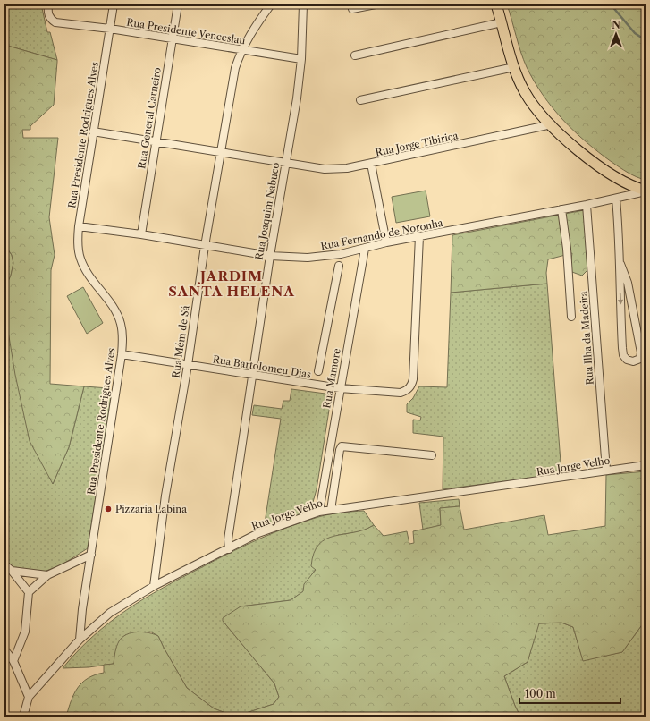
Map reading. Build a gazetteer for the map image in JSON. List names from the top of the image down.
{
  "streets": {
    "street": [
      "Rua Presidente Venceslau",
      "Rua General Carneiro",
      "Rua Presidente Rodrigues Alves",
      "Rua Jorge Tibiriça",
      "Rua Joaquim Nabuco",
      "Rua Fernando de Noronha",
      "Rua Ilha da Madeira",
      "Rua Mém de Sá",
      "Rua Bartolomeu Dias",
      "Rua Mamore",
      "Rua Jorge Velho"
    ]
  },
  "crossings": [
    ["Rua Presidente Venceslau", "Rua General Carneiro"],
    ["Rua Presidente Venceslau", "Rua Presidente Rodrigues Alves"],
    ["Rua Presidente Venceslau", "Rua Joaquim Nabuco"],
    ["Rua Presidente Venceslau", "Rua Mém de Sá"],
    ["Rua General Carneiro", "Rua Jorge Tibiriça"],
    ["Rua General Carneiro", "Rua Fernando de Noronha"],
    ["Rua Presidente Rodrigues Alves", "Rua Jorge Tibiriça"],
    ["Rua Presidente Rodrigues Alves", "Rua Fernando de Noronha"],
    ["Rua Presidente Rodrigues Alves", "Rua Bartolomeu Dias"],
    ["Rua Presidente Rodrigues Alves", "Rua Jorge Velho"],
    ["Rua Jorge Tibiriça", "Rua Joaquim Nabuco"],
    ["Rua Jorge Tibiriça", "Rua Mém de Sá"],
    ["Rua Joaquim Nabuco", "Rua Fernando de Noronha"],
    ["Rua Joaquim Nabuco", "Rua Bartolomeu Dias"],
    ["Rua Joaquim Nabuco", "Rua Jorge Velho"],
    ["Rua Fernando de Noronha", "Rua Ilha da Madeira"],
    ["Rua Fernando de Noronha", "Rua Mém de Sá"],
    ["Rua Fernando de Noronha", "Rua Bartolomeu Dias"],
    ["Rua Fernando de Noronha", "Rua Mamore"],
    ["Rua Ilha da Madeira", "Rua Jorge Velho"],
    ["Rua Mém de Sá", "Rua Bartolomeu Dias"],
    ["Rua Mém de Sá", "Rua Jorge Velho"],
    ["Rua Bartolomeu Dias", "Rua Mamore"],
    ["Rua Mamore", "Rua Jorge Velho"]
  ],
  "districts": ["JARDIM SANTA HELENA"],
  "places": ["Pizzaria Labina"],
  "scale_bar": "100 m",
  "north": "top"
}
